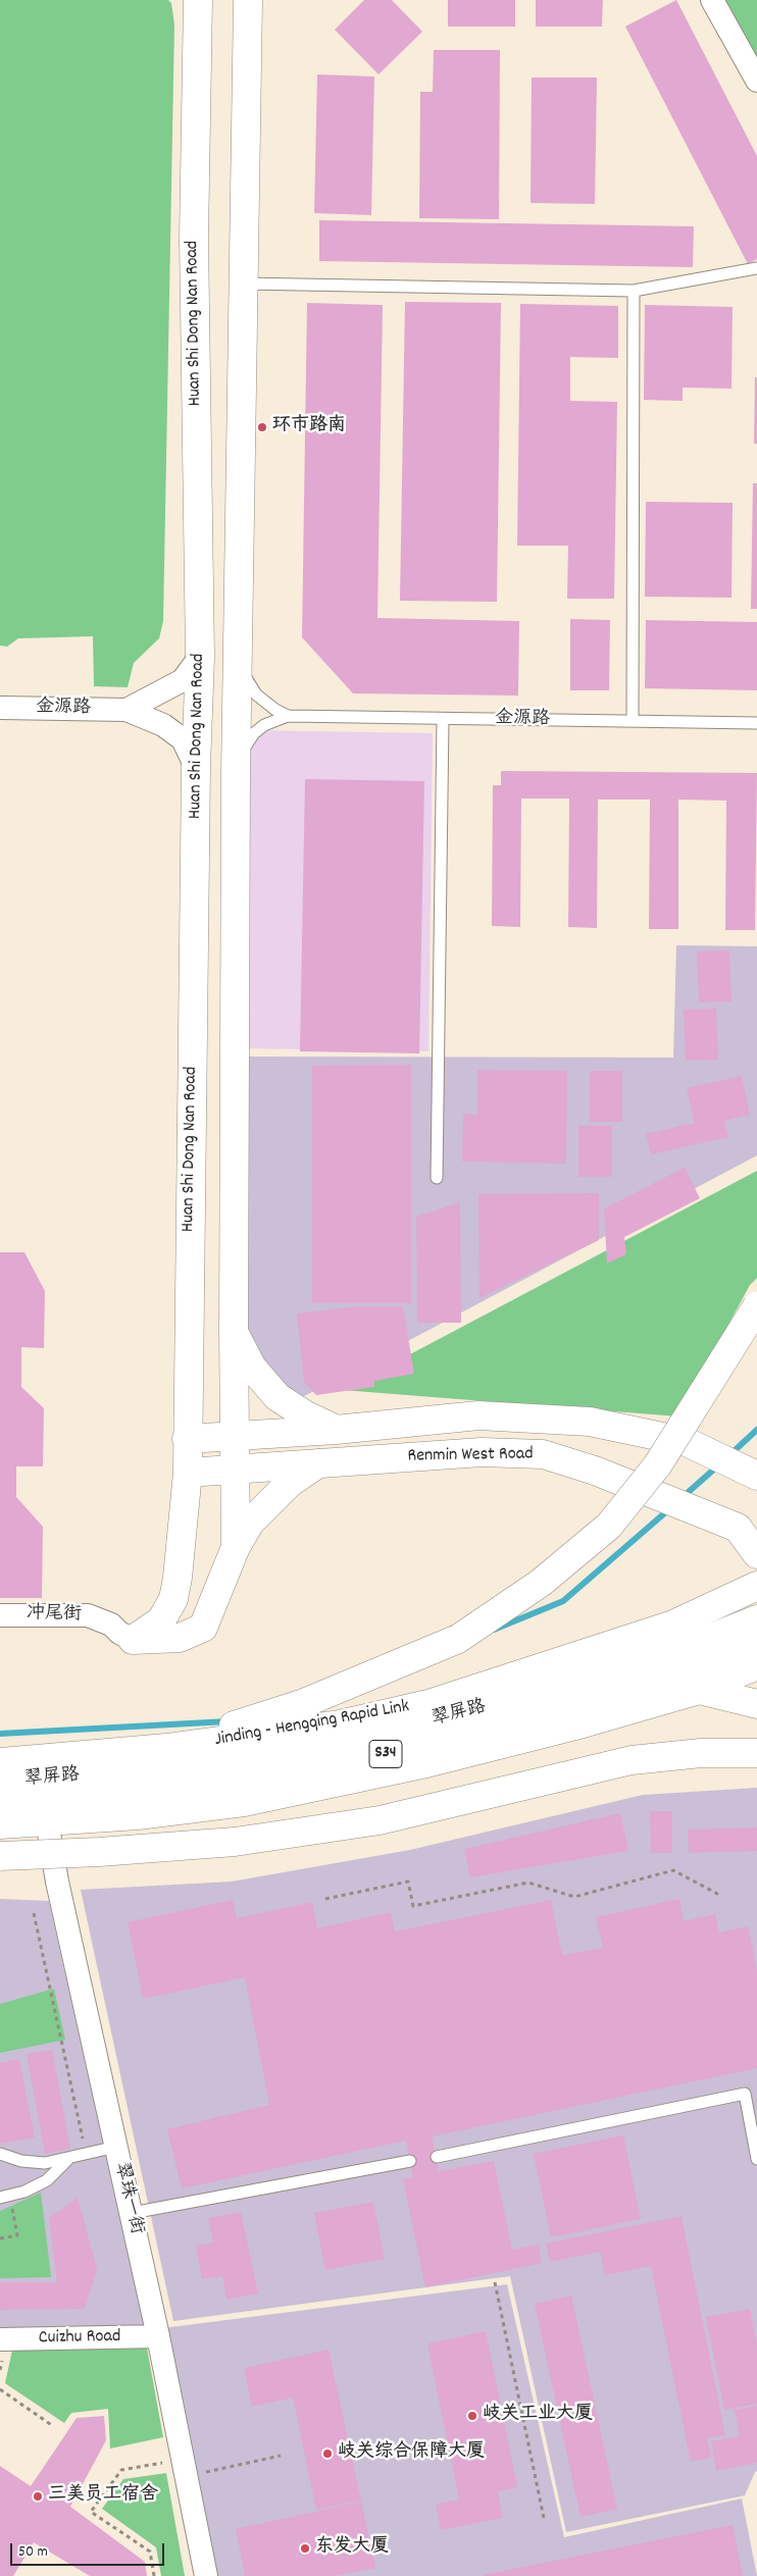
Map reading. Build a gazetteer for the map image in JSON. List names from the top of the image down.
{
  "streets": {
    "main road": [
      "Huan Shi Dong Nan Road",
      "Renmin West Road",
      "翠屏路",
      "Jinding - Hengqing Rapid Link",
      "S34"
    ],
    "street": [
      "金源路",
      "冲尾街",
      "翠珠一街",
      "Cuizhu Road"
    ]
  },
  "crossings": [
    ["Huan Shi Dong Nan Road", "Renmin West Road"],
    ["Huan Shi Dong Nan Road", "冲尾街"],
    ["翠珠一街", "Cuizhu Road"]
  ],
  "places": [
    "环市路南",
    "岐关工业大厦",
    "岐关综合保障大厦",
    "三美员工宿舍",
    "东发大厦"
  ],
  "scale_bar": "50 m"
}
